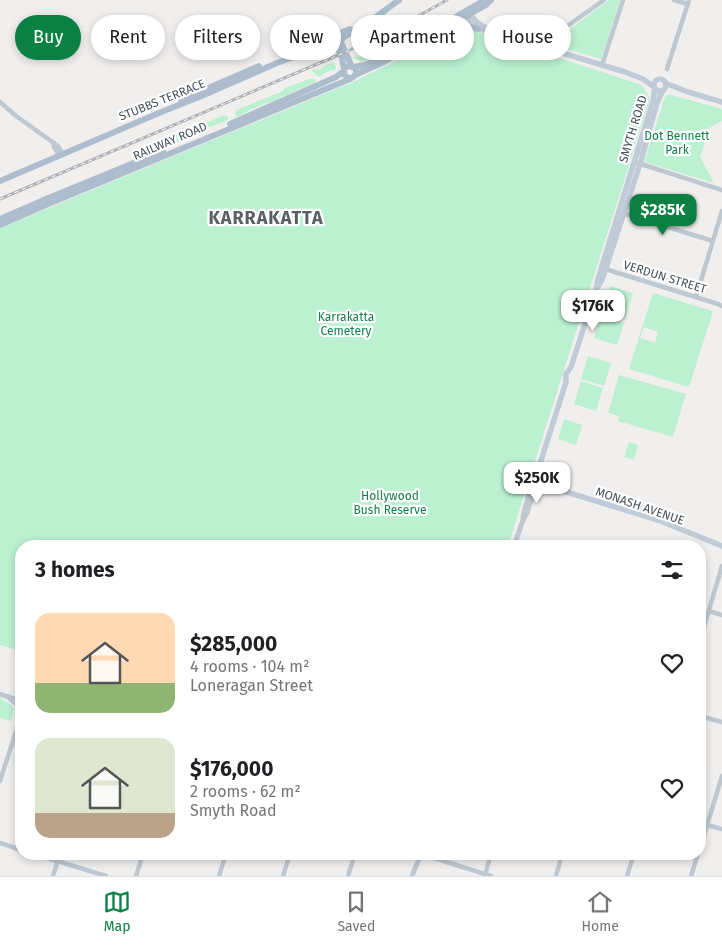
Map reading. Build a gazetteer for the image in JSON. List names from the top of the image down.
{
  "streets": {
    "main road": [
      "STUBBS TERRACE",
      "SMYTH ROAD",
      "RAILWAY ROAD",
      "MONASH AVENUE"
    ],
    "street": ["VERDUN STREET"]
  },
  "crossings": [
    ["SMYTH ROAD", "VERDUN STREET"],
    ["SMYTH ROAD", "MONASH AVENUE"]
  ],
  "districts": ["KARRAKATTA"],
  "parks": ["Dot Bennett Park", "Karrakatta Cemetery", "Hollywood Bush Reserve"],
  "page": {
    "chip": [
      "Buy",
      "Rent",
      "Filters",
      "New",
      "Apartment",
      "House"
    ],
    "price": ["$285K", "$176K", "$250K"],
    "heading": "3 homes",
    "list": [
      {
        "name": "$285,000",
        "note": "4 rooms · 104 m² · Loneragan Street"
      },
      {
        "name": "$176,000",
        "note": "2 rooms · 62 m² · Smyth Road"
      }
    ],
    "tabs": ["Map", "Saved", "Home"]
  }
}
